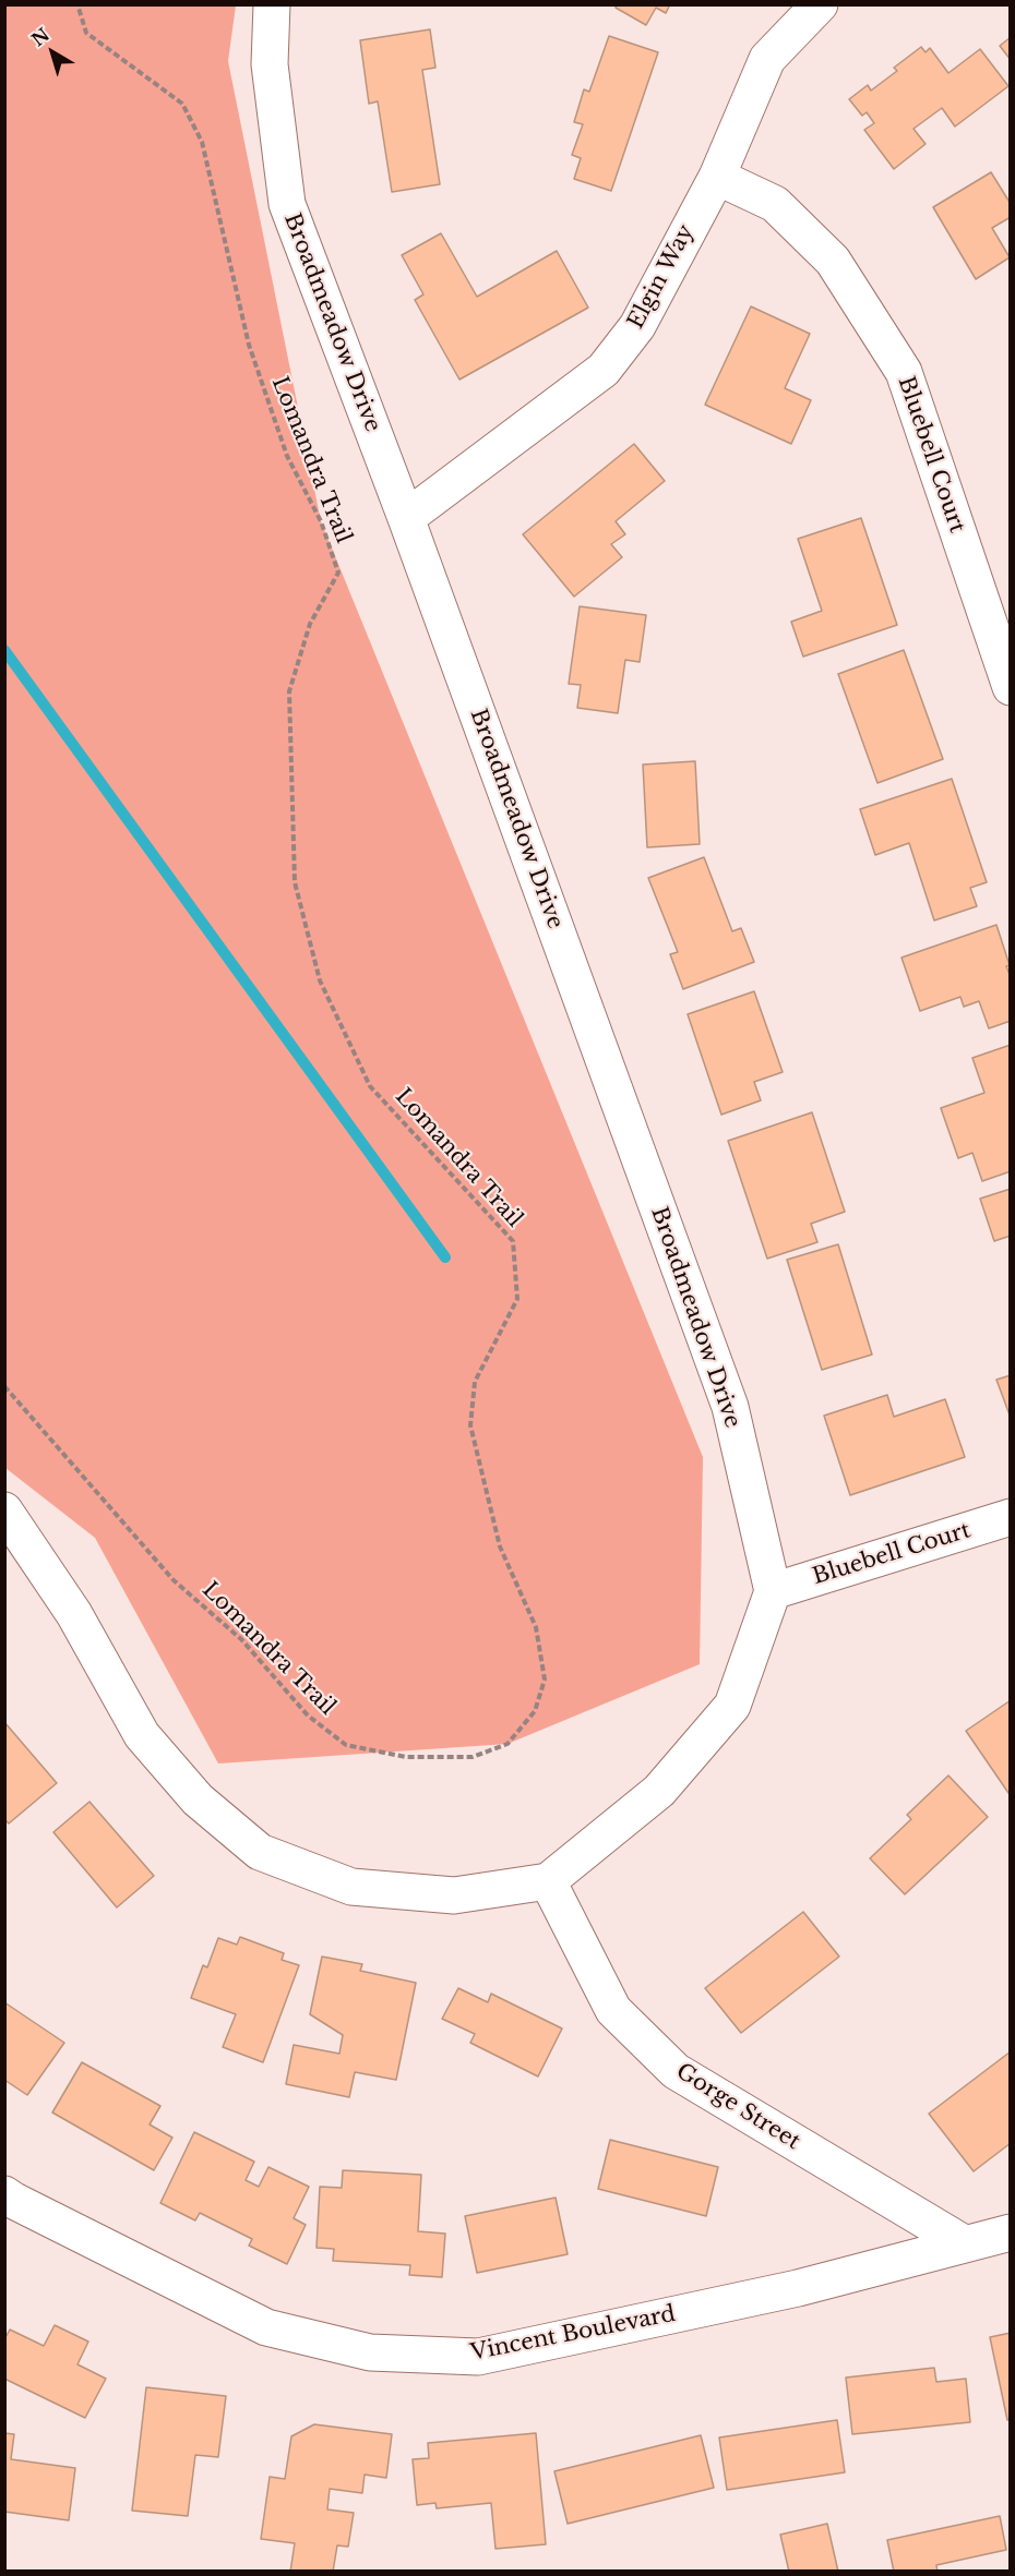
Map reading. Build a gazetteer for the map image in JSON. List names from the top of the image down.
{
  "streets": {
    "street": [
      "Elgin Way",
      "Broadmeadow Drive",
      "Bluebell Court",
      "Gorge Street",
      "Vincent Boulevard"
    ],
    "path": ["Lomandra Trail"]
  },
  "crossings": [
    ["Elgin Way", "Broadmeadow Drive"],
    ["Elgin Way", "Bluebell Court"],
    ["Broadmeadow Drive", "Bluebell Court"],
    ["Gorge Street", "Vincent Boulevard"]
  ],
  "north": "top left"
}
